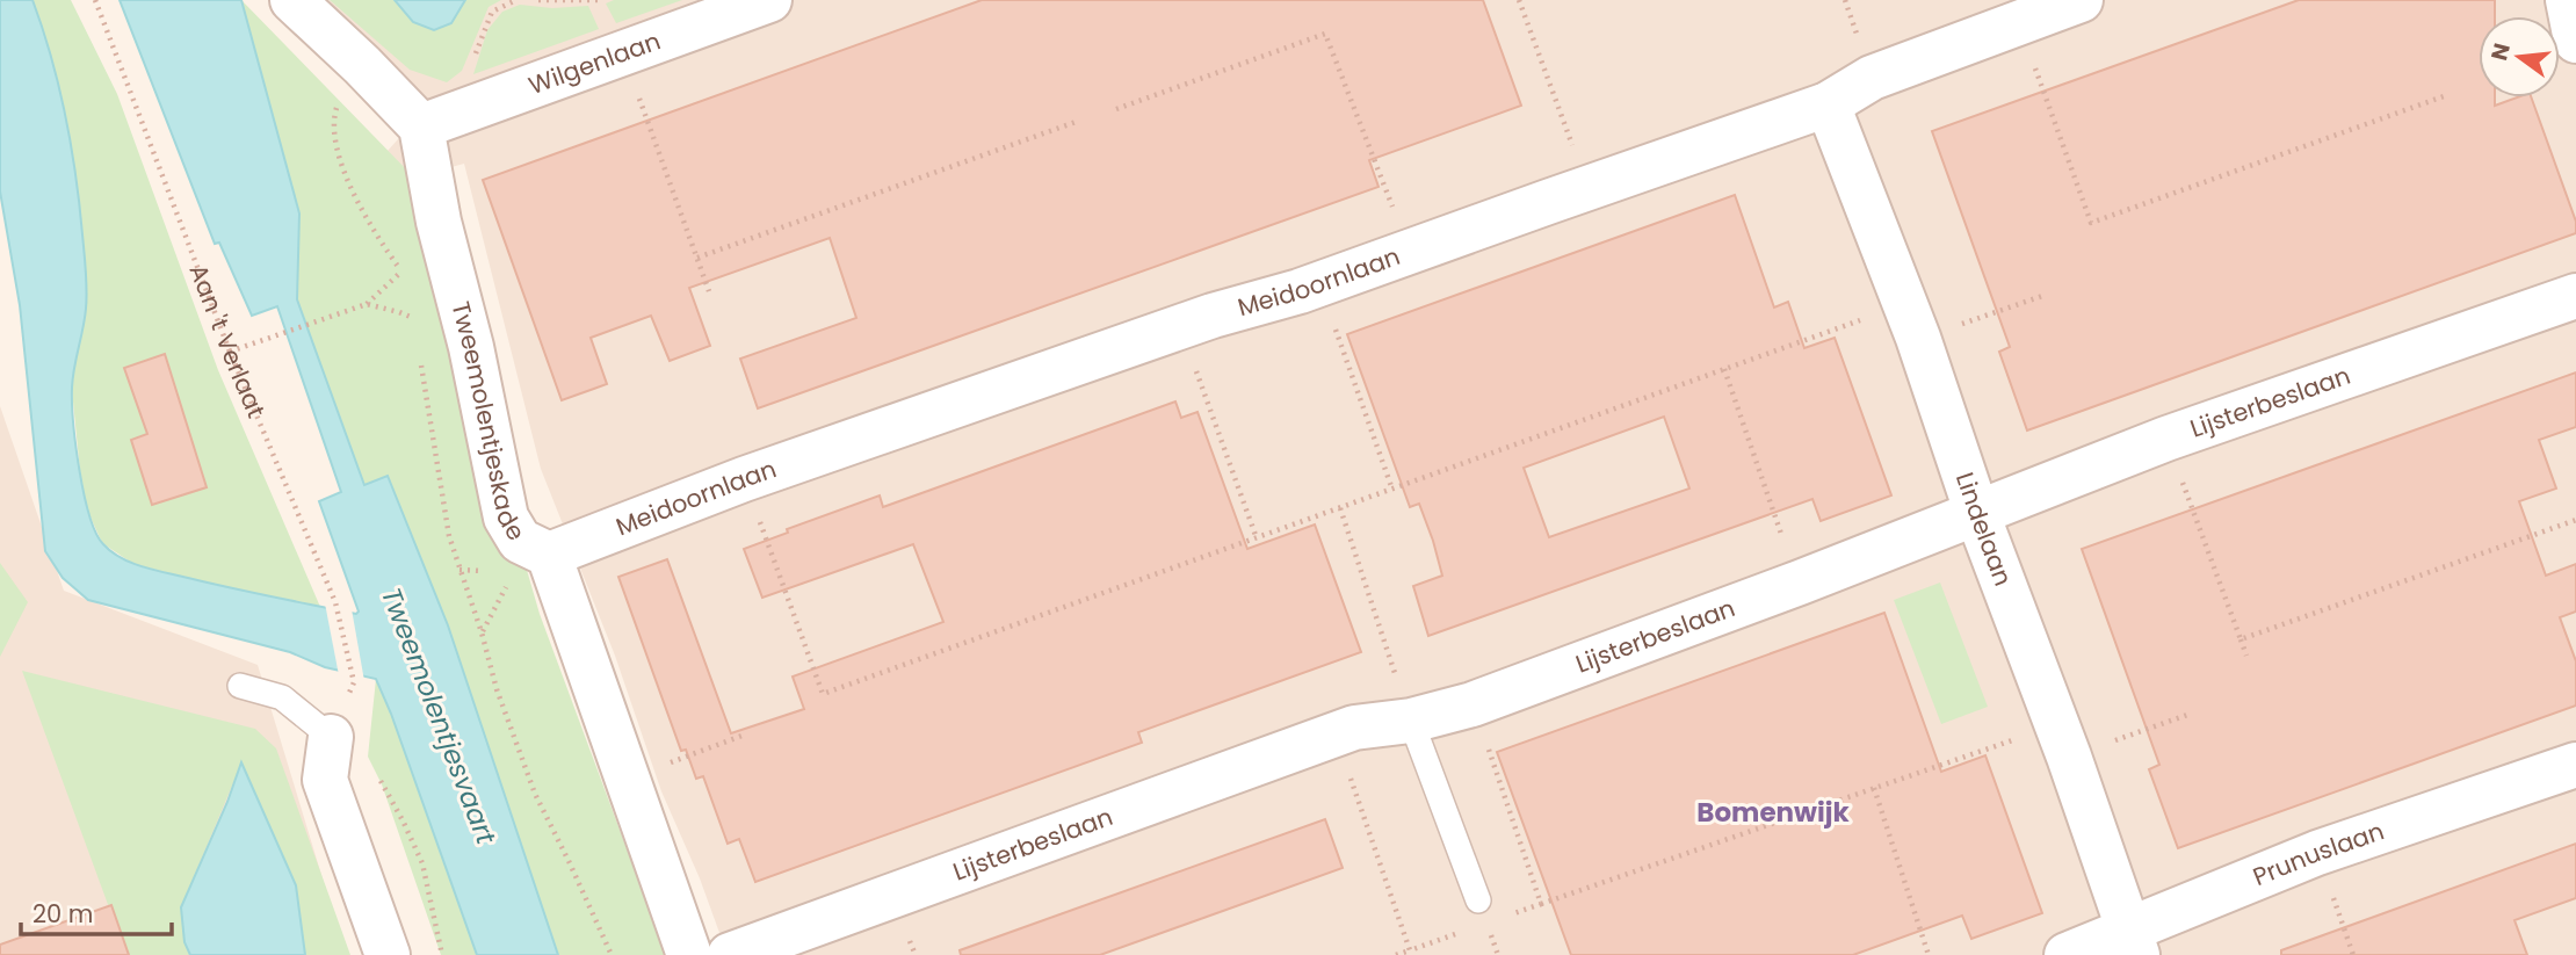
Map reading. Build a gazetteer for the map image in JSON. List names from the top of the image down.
{
  "streets": {
    "street": [
      "Wilgenlaan",
      "Meidoornlaan",
      "Lijsterbeslaan",
      "Tweemolentjeskade",
      "Lindelaan",
      "Prunuslaan"
    ],
    "path": ["Aan 't Verlaat"]
  },
  "crossings": [
    ["Wilgenlaan", "Tweemolentjeskade"],
    ["Meidoornlaan", "Tweemolentjeskade"],
    ["Meidoornlaan", "Lindelaan"],
    ["Lijsterbeslaan", "Lindelaan"],
    ["Lindelaan", "Prunuslaan"]
  ],
  "districts": ["Bomenwijk"],
  "water": ["Tweemolentjesvaart"],
  "scale_bar": "20 m",
  "north": "left"
}
